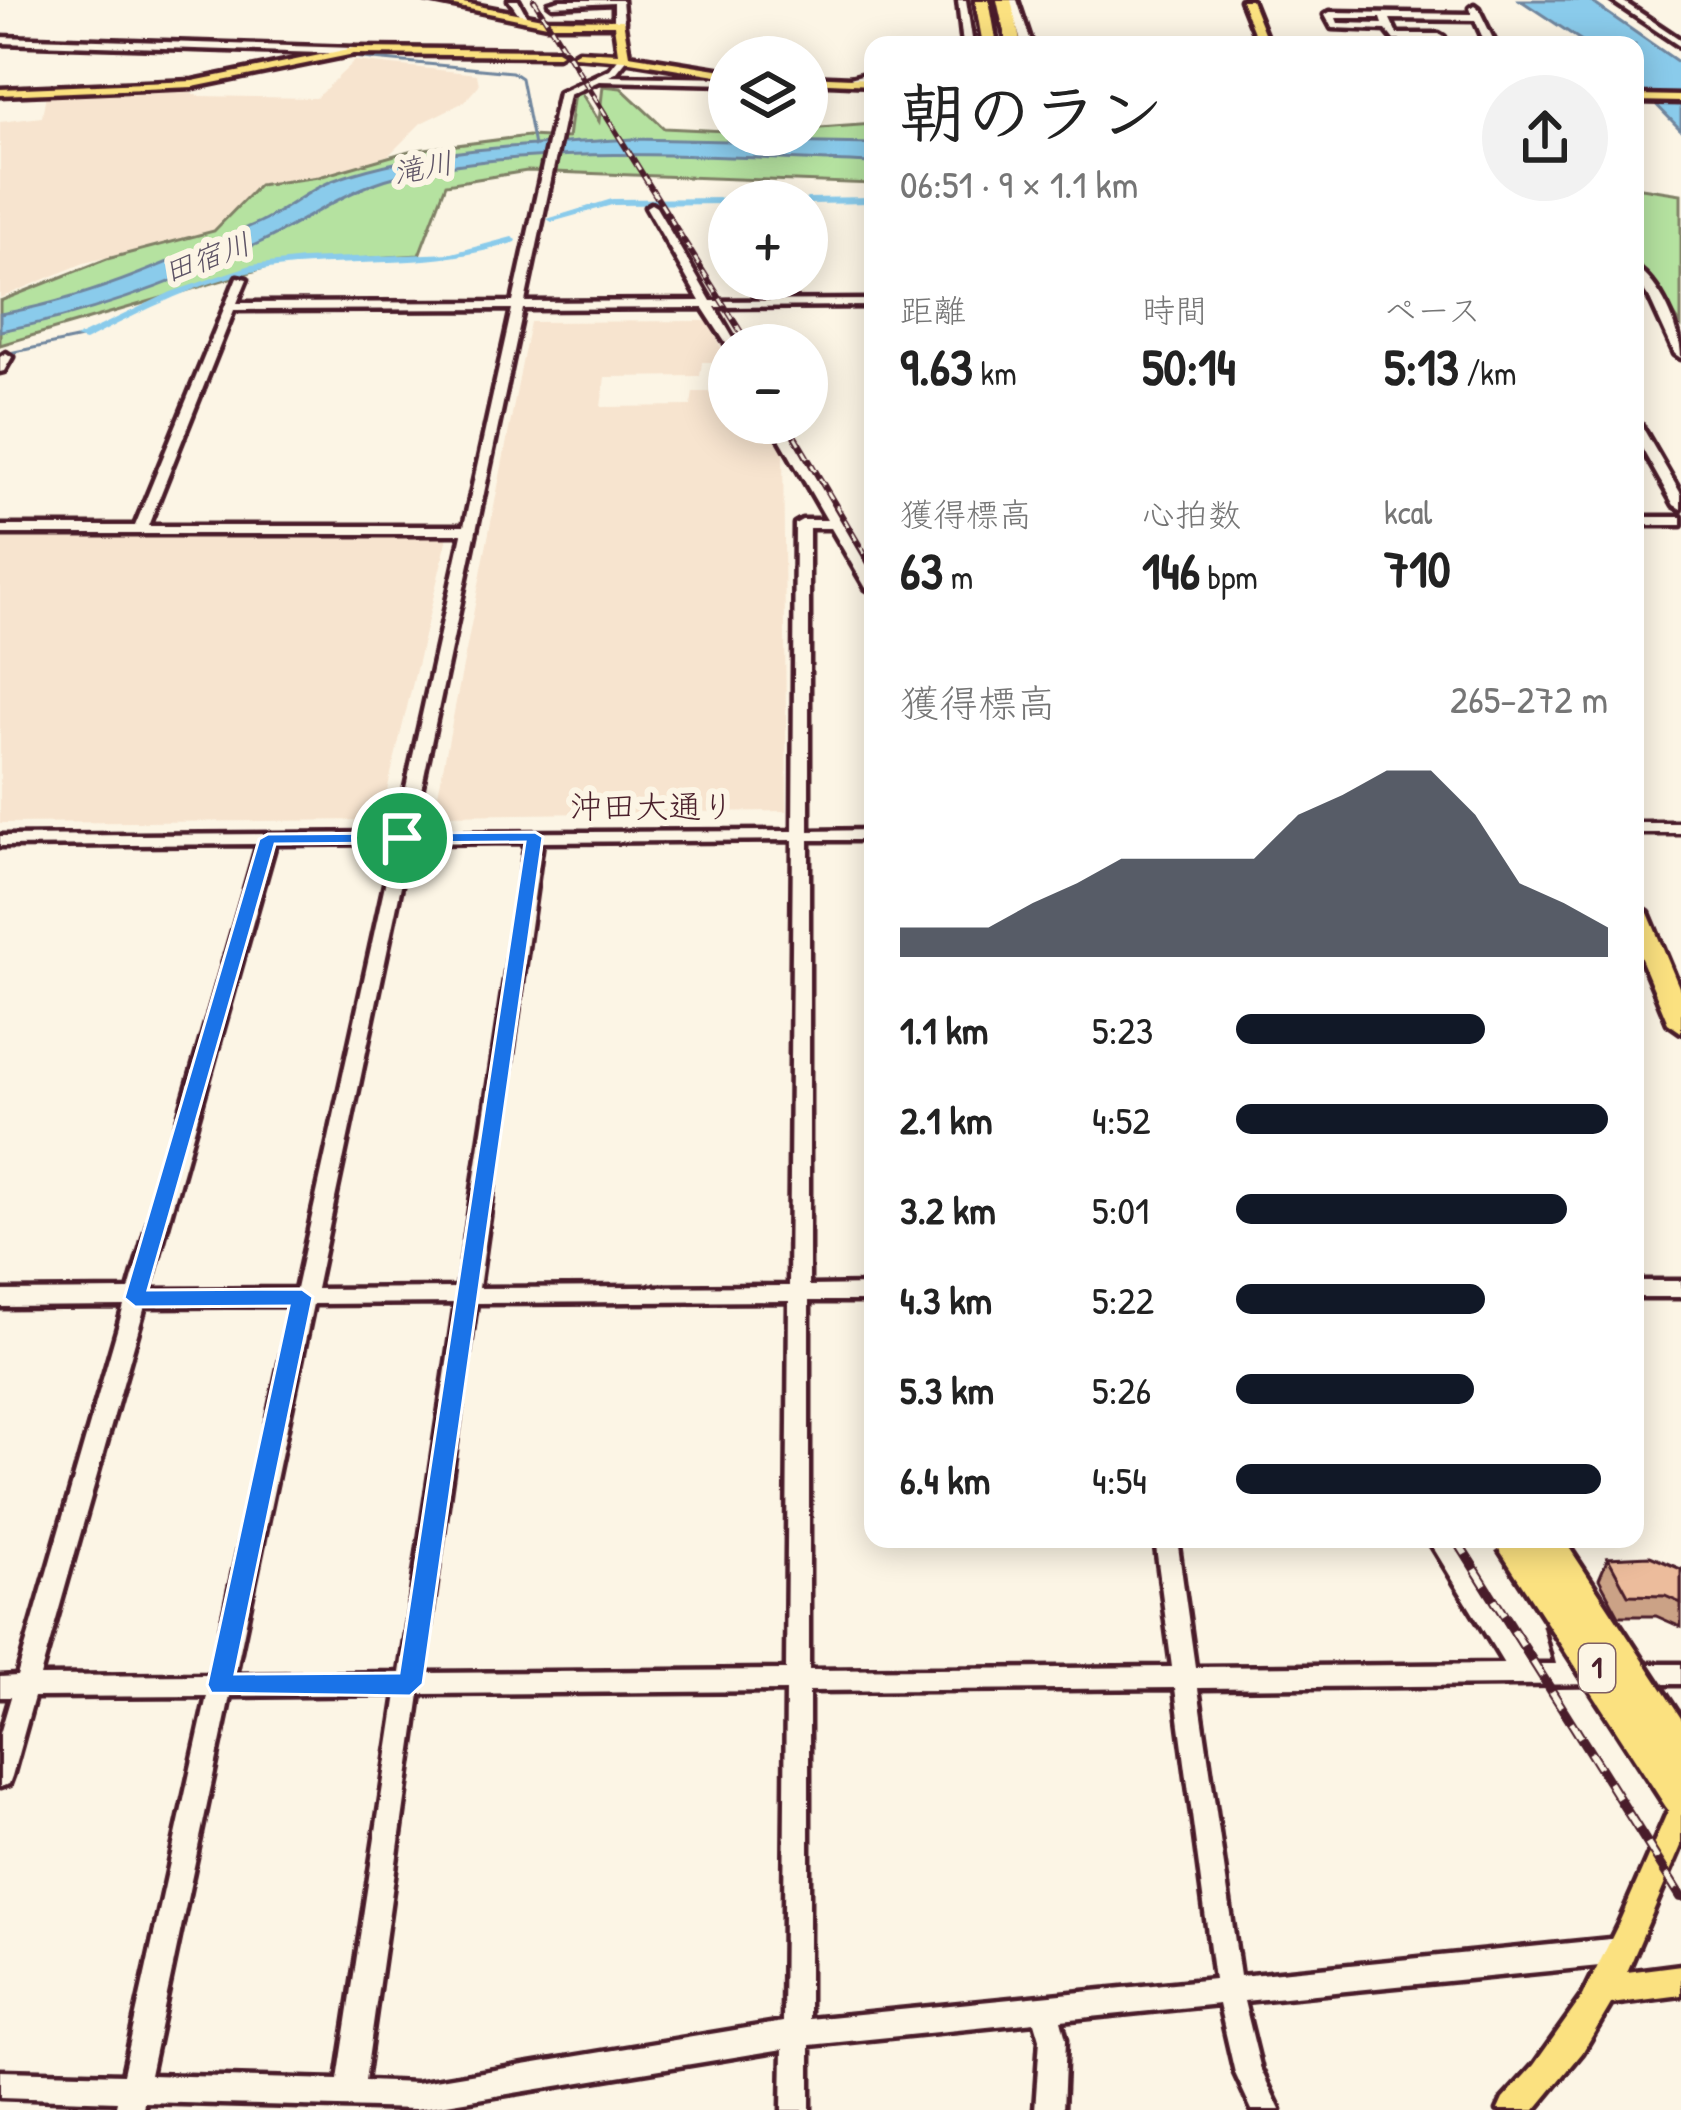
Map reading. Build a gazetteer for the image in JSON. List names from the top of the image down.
{
  "streets": {
    "highway": ["1"],
    "street": ["沖田大通り"]
  },
  "water": ["滝川", "田宿川"],
  "page": {
    "map_buttons": ["+", "−"],
    "heading": ["朝のラン", "06:51 · 9 × 1.1 km"],
    "stats": [
      ["距離", "9.63 km"],
      ["時間", "50:14"],
      ["ペース", "5:13 /km"],
      ["獲得標高", "63 m"],
      ["心拍数", "146 bpm"],
      ["kcal", "710"]
    ],
    "chart": ["獲得標高", "265–272 m"],
    "list": [
      {
        "name": "1.1 km",
        "note": "5:23"
      },
      {
        "name": "2.1 km",
        "note": "4:52"
      },
      {
        "name": "3.2 km",
        "note": "5:01"
      },
      {
        "name": "4.3 km",
        "note": "5:22"
      },
      {
        "name": "5.3 km",
        "note": "5:26"
      },
      {
        "name": "6.4 km",
        "note": "4:54"
      }
    ]
  }
}
